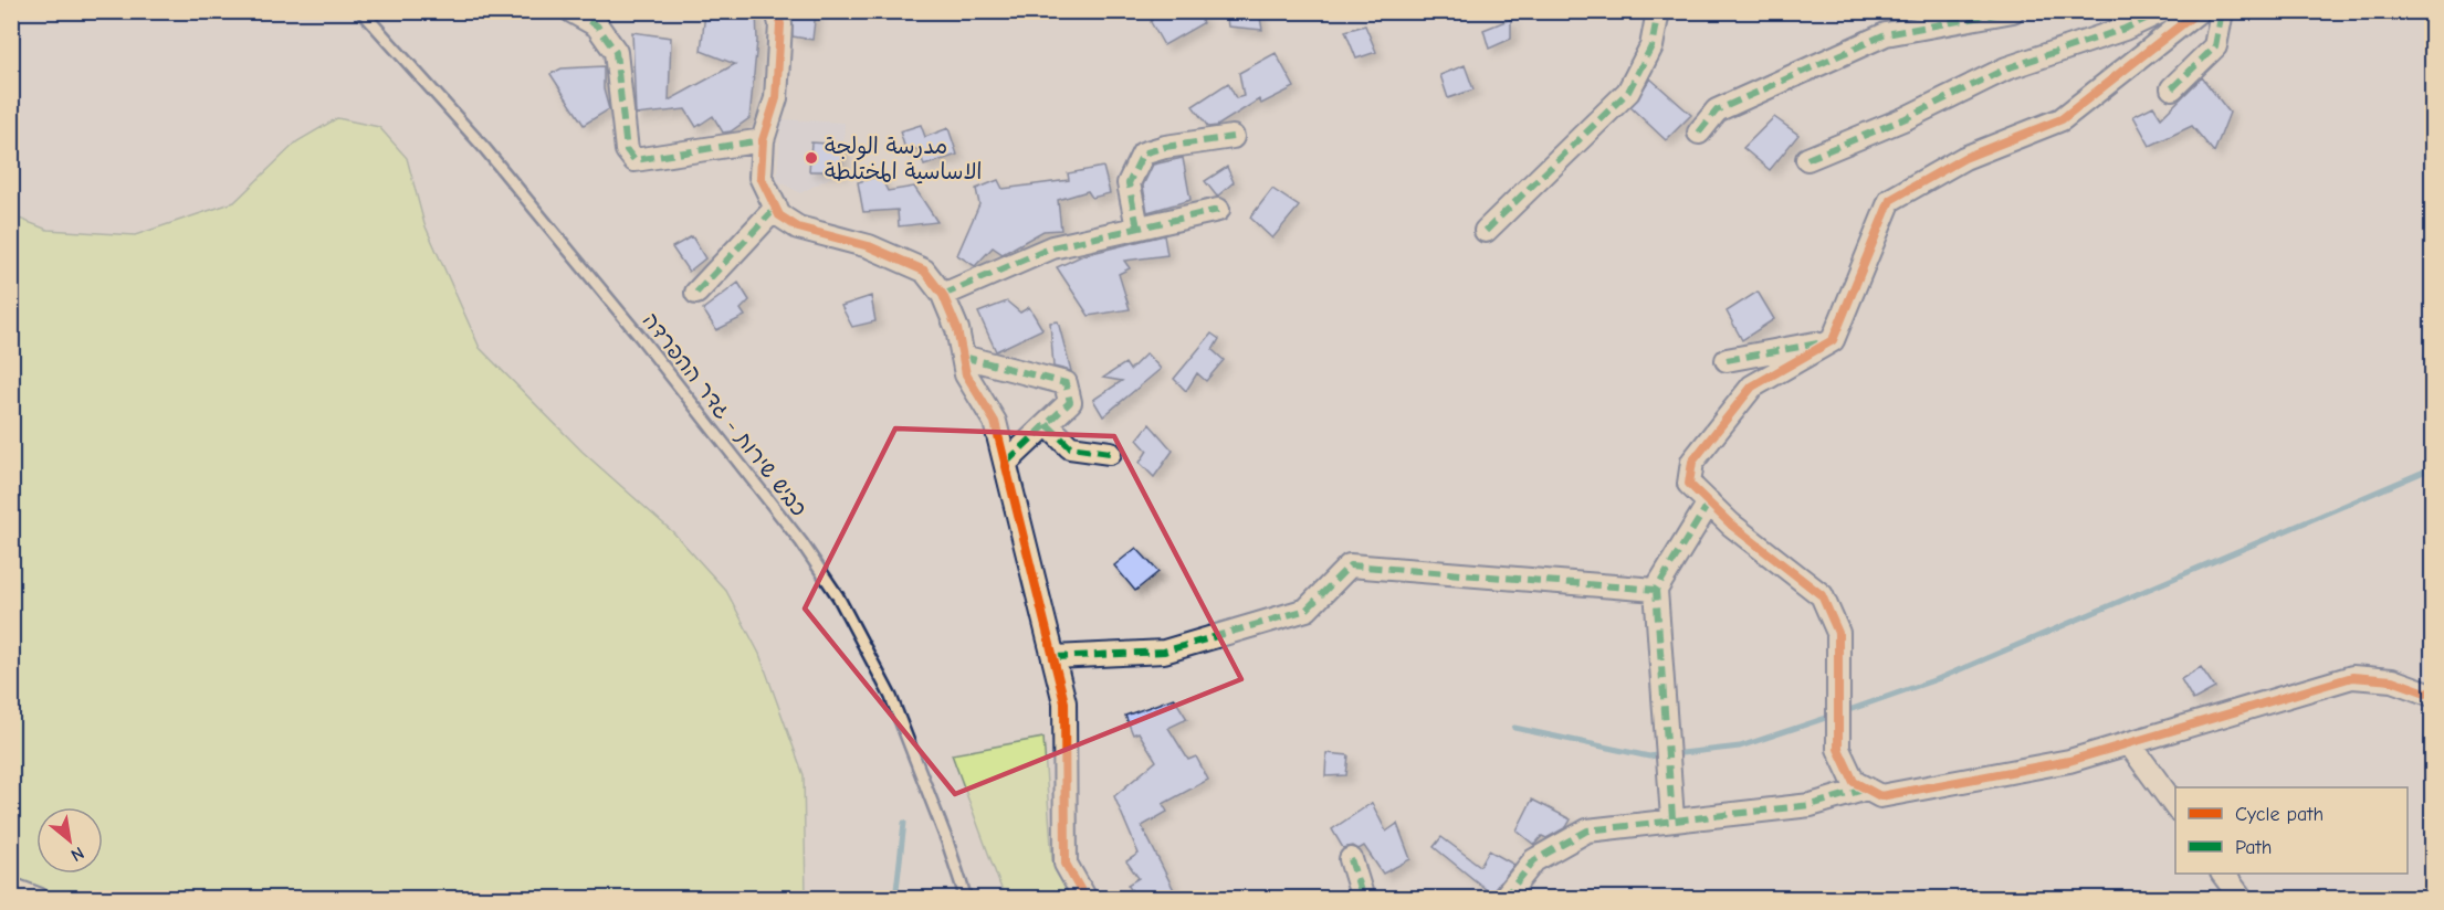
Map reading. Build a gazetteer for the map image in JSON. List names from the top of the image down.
{
  "streets": {
    "lane": ["כביש שירות - גדר ההפרדה"]
  },
  "places": ["مدرسة الولجة الاساسية المختلطة"],
  "legend": ["Cycle path", "Path"],
  "north": "bottom right"
}
